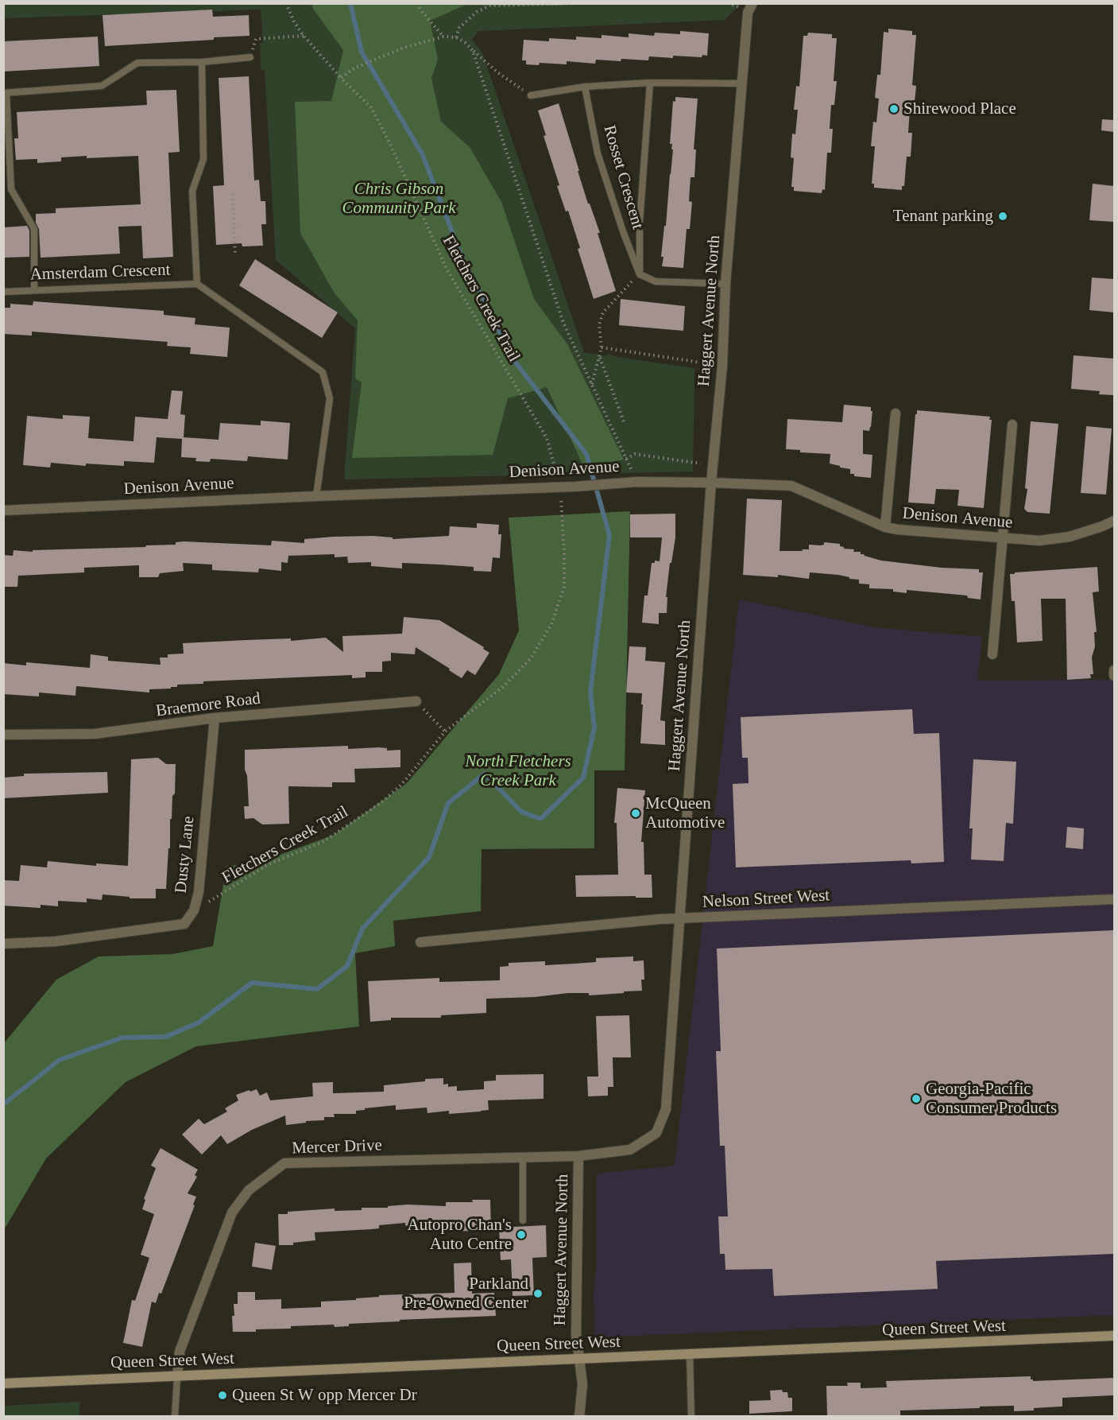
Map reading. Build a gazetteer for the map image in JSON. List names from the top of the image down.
{
  "streets": {
    "main road": ["Queen Street West"],
    "street": [
      "Haggert Avenue North",
      "Denison Avenue",
      "Braemore Road",
      "Dusty Lane",
      "Nelson Street West",
      "Mercer Drive"
    ],
    "lane": ["Rosset Crescent", "Amsterdam Crescent"],
    "path": ["Fletchers Creek Trail"]
  },
  "crossings": [
    ["Fletchers Creek Trail", "Dusty Lane"],
    ["Haggert Avenue North", "Denison Avenue"],
    ["Haggert Avenue North", "Nelson Street West"],
    ["Haggert Avenue North", "Mercer Drive"],
    ["Haggert Avenue North", "Queen Street West"],
    ["Braemore Road", "Dusty Lane"],
    ["Mercer Drive", "Queen Street West"]
  ],
  "parks": ["Chris Gibson Community Park", "North Fletchers Creek Park"],
  "places": [
    "Shirewood Place",
    "Tenant parking",
    "McQueen Automotive",
    "Georgia-Pacific Consumer Products",
    "Autopro Chan's Auto Centre",
    "Parkland Pre-Owned Center",
    "Queen St W opp Mercer Dr"
  ]
}
